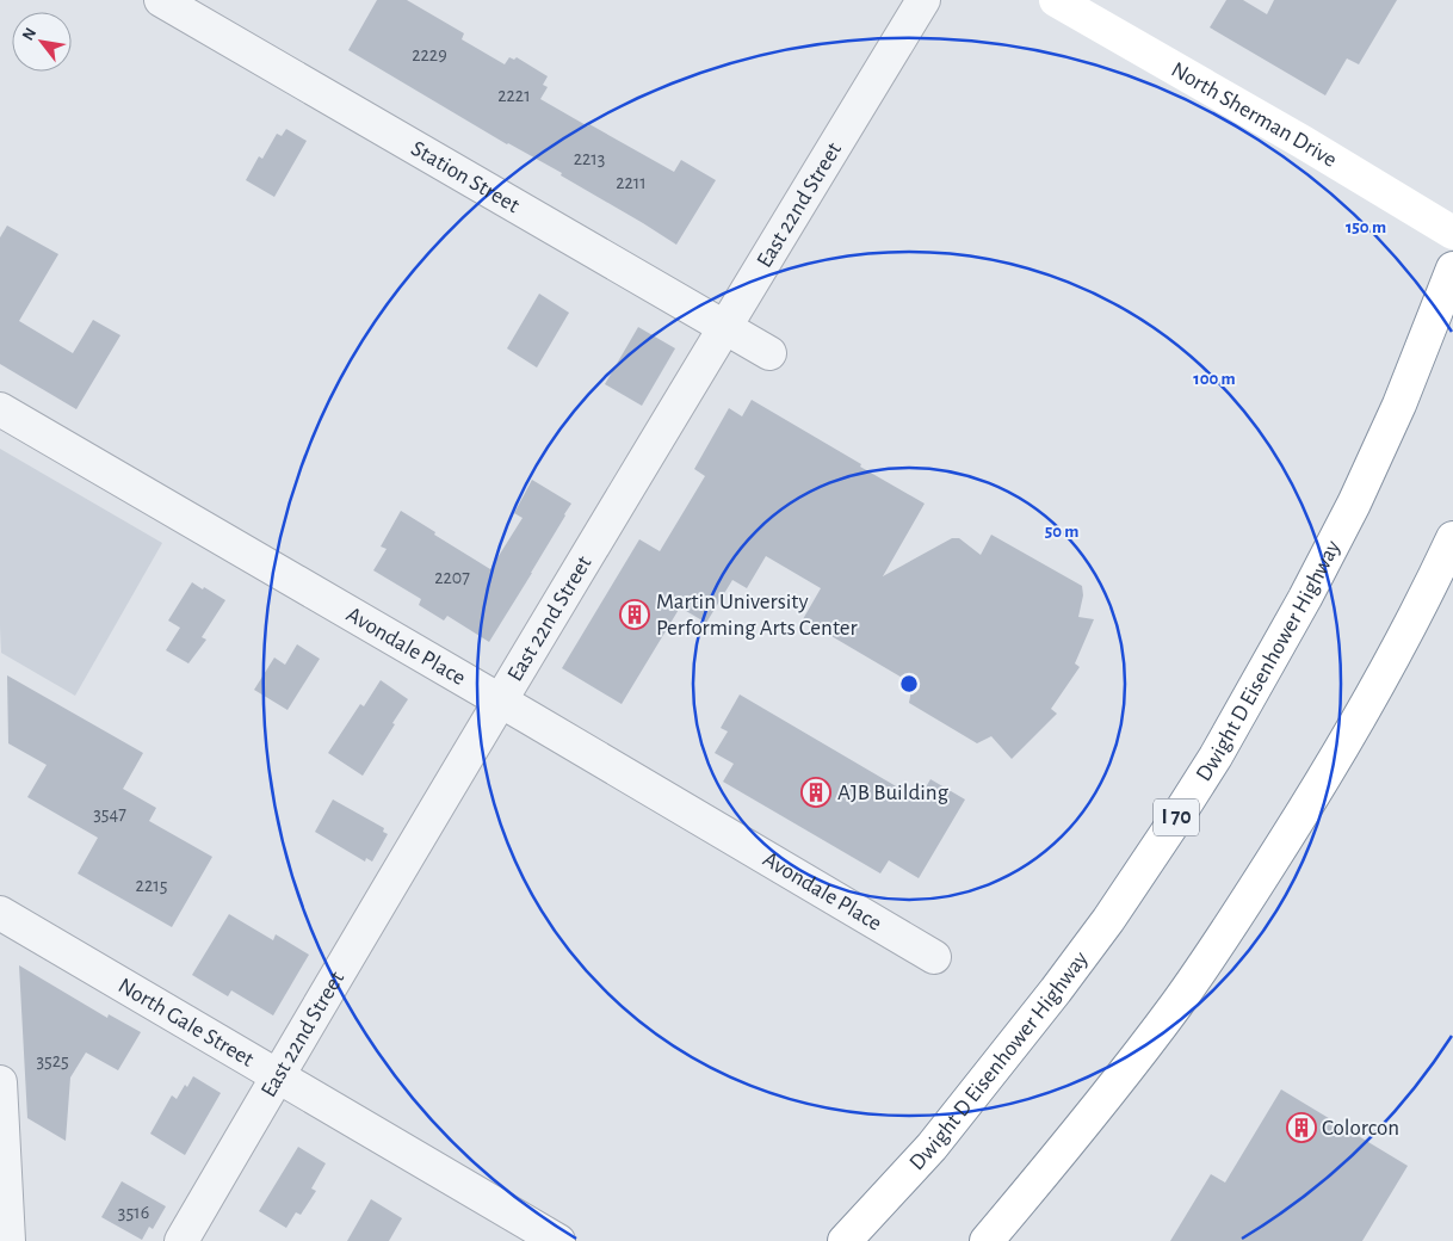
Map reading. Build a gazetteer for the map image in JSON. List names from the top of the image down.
{
  "streets": {
    "main road": ["North Sherman Drive", "Dwight D Eisenhower Highway", "I 70"],
    "street": [
      "Station Street",
      "East 22nd Street",
      "Avondale Place",
      "North Gale Street"
    ]
  },
  "crossings": [
    ["Station Street", "East 22nd Street"],
    ["East 22nd Street", "Avondale Place"],
    ["East 22nd Street", "North Gale Street"]
  ],
  "places": {
    "building": ["Martin University Performing Arts Center", "AJB Building", "Colorcon"]
  },
  "house_numbers": [
    "2229",
    "2221",
    "2213",
    "2211",
    "2207",
    "3547",
    "2215",
    "3525",
    "3516"
  ],
  "north": "top left",
  "rings": ["150 m", "100 m", "50 m"]
}
